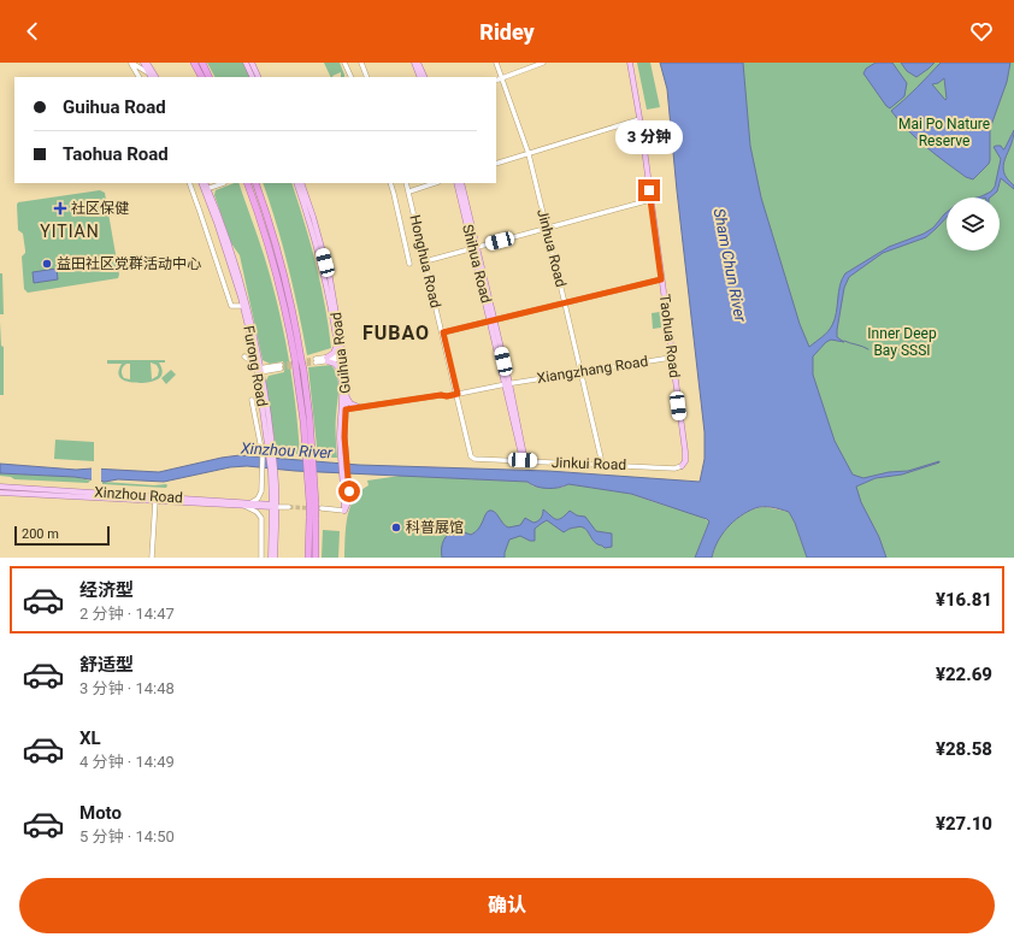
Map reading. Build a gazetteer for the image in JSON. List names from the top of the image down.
{
  "streets": {
    "main road": [
      "Shihua Road",
      "Taohua Road",
      "Guihua Road",
      "Furong Road",
      "Xinzhou Road"
    ],
    "street": [
      "Jinhua Road",
      "Honghua Road",
      "Xiangzhang Road",
      "Jinkui Road"
    ]
  },
  "crossings": [
    ["Jinhua Road", "Xiangzhang Road"],
    ["Jinhua Road", "Jinkui Road"],
    ["Honghua Road", "Xiangzhang Road"],
    ["Honghua Road", "Jinkui Road"],
    ["Shihua Road", "Xiangzhang Road"],
    ["Shihua Road", "Jinkui Road"],
    ["Taohua Road", "Xiangzhang Road"],
    ["Taohua Road", "Jinkui Road"],
    ["Guihua Road", "Xiangzhang Road"],
    ["Furong Road", "Xinzhou Road"]
  ],
  "districts": ["YITIAN", "FUBAO"],
  "water": ["Sham Chun River", "Xinzhou River"],
  "parks": ["Mai Po Nature Reserve", "Inner Deep Bay SSSI"],
  "places": {
    "health": ["社区保健"],
    "other": ["益田社区党群活动中心", "科普展馆"]
  },
  "scale_bar": "200 m",
  "page": {
    "header": "Ridey",
    "banner": ["Guihua Road", "Taohua Road"],
    "bubble": "3 分钟",
    "scale": "200 m",
    "list": [
      {
        "name": "经济型",
        "note": "2 分钟 · 14:47",
        "value": "¥16.81"
      },
      {
        "name": "舒适型",
        "note": "3 分钟 · 14:48",
        "value": "¥22.69"
      },
      {
        "name": "XL",
        "note": "4 分钟 · 14:49",
        "value": "¥28.58"
      },
      {
        "name": "Moto",
        "note": "5 分钟 · 14:50",
        "value": "¥27.10"
      }
    ],
    "buttons": "确认"
  }
}
